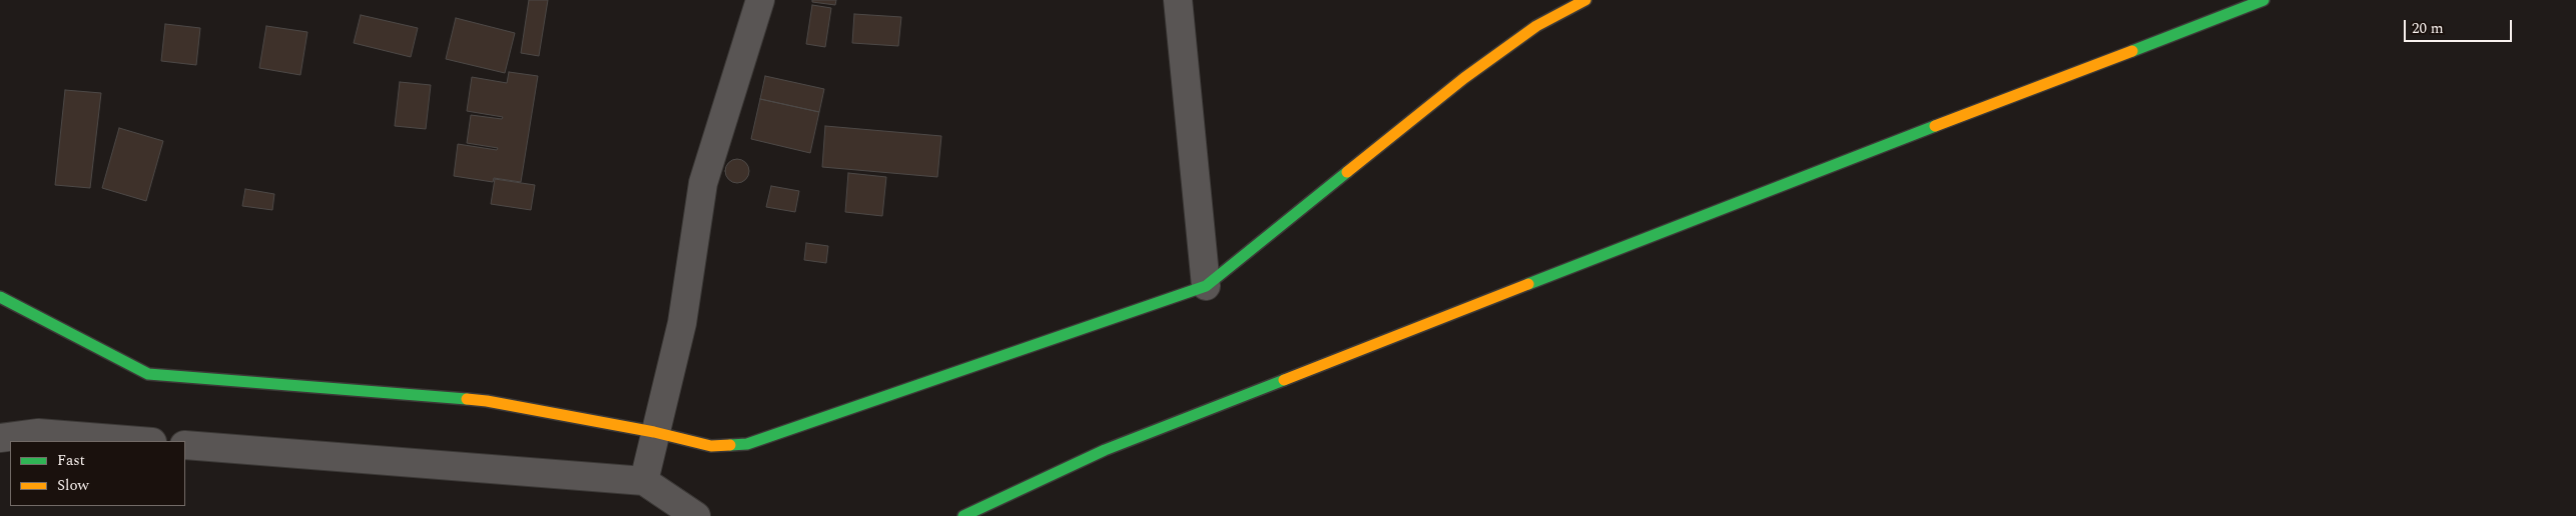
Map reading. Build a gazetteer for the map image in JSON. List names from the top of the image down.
{
  "legend": ["Fast", "Slow"],
  "scale_bar": "20 m"
}
